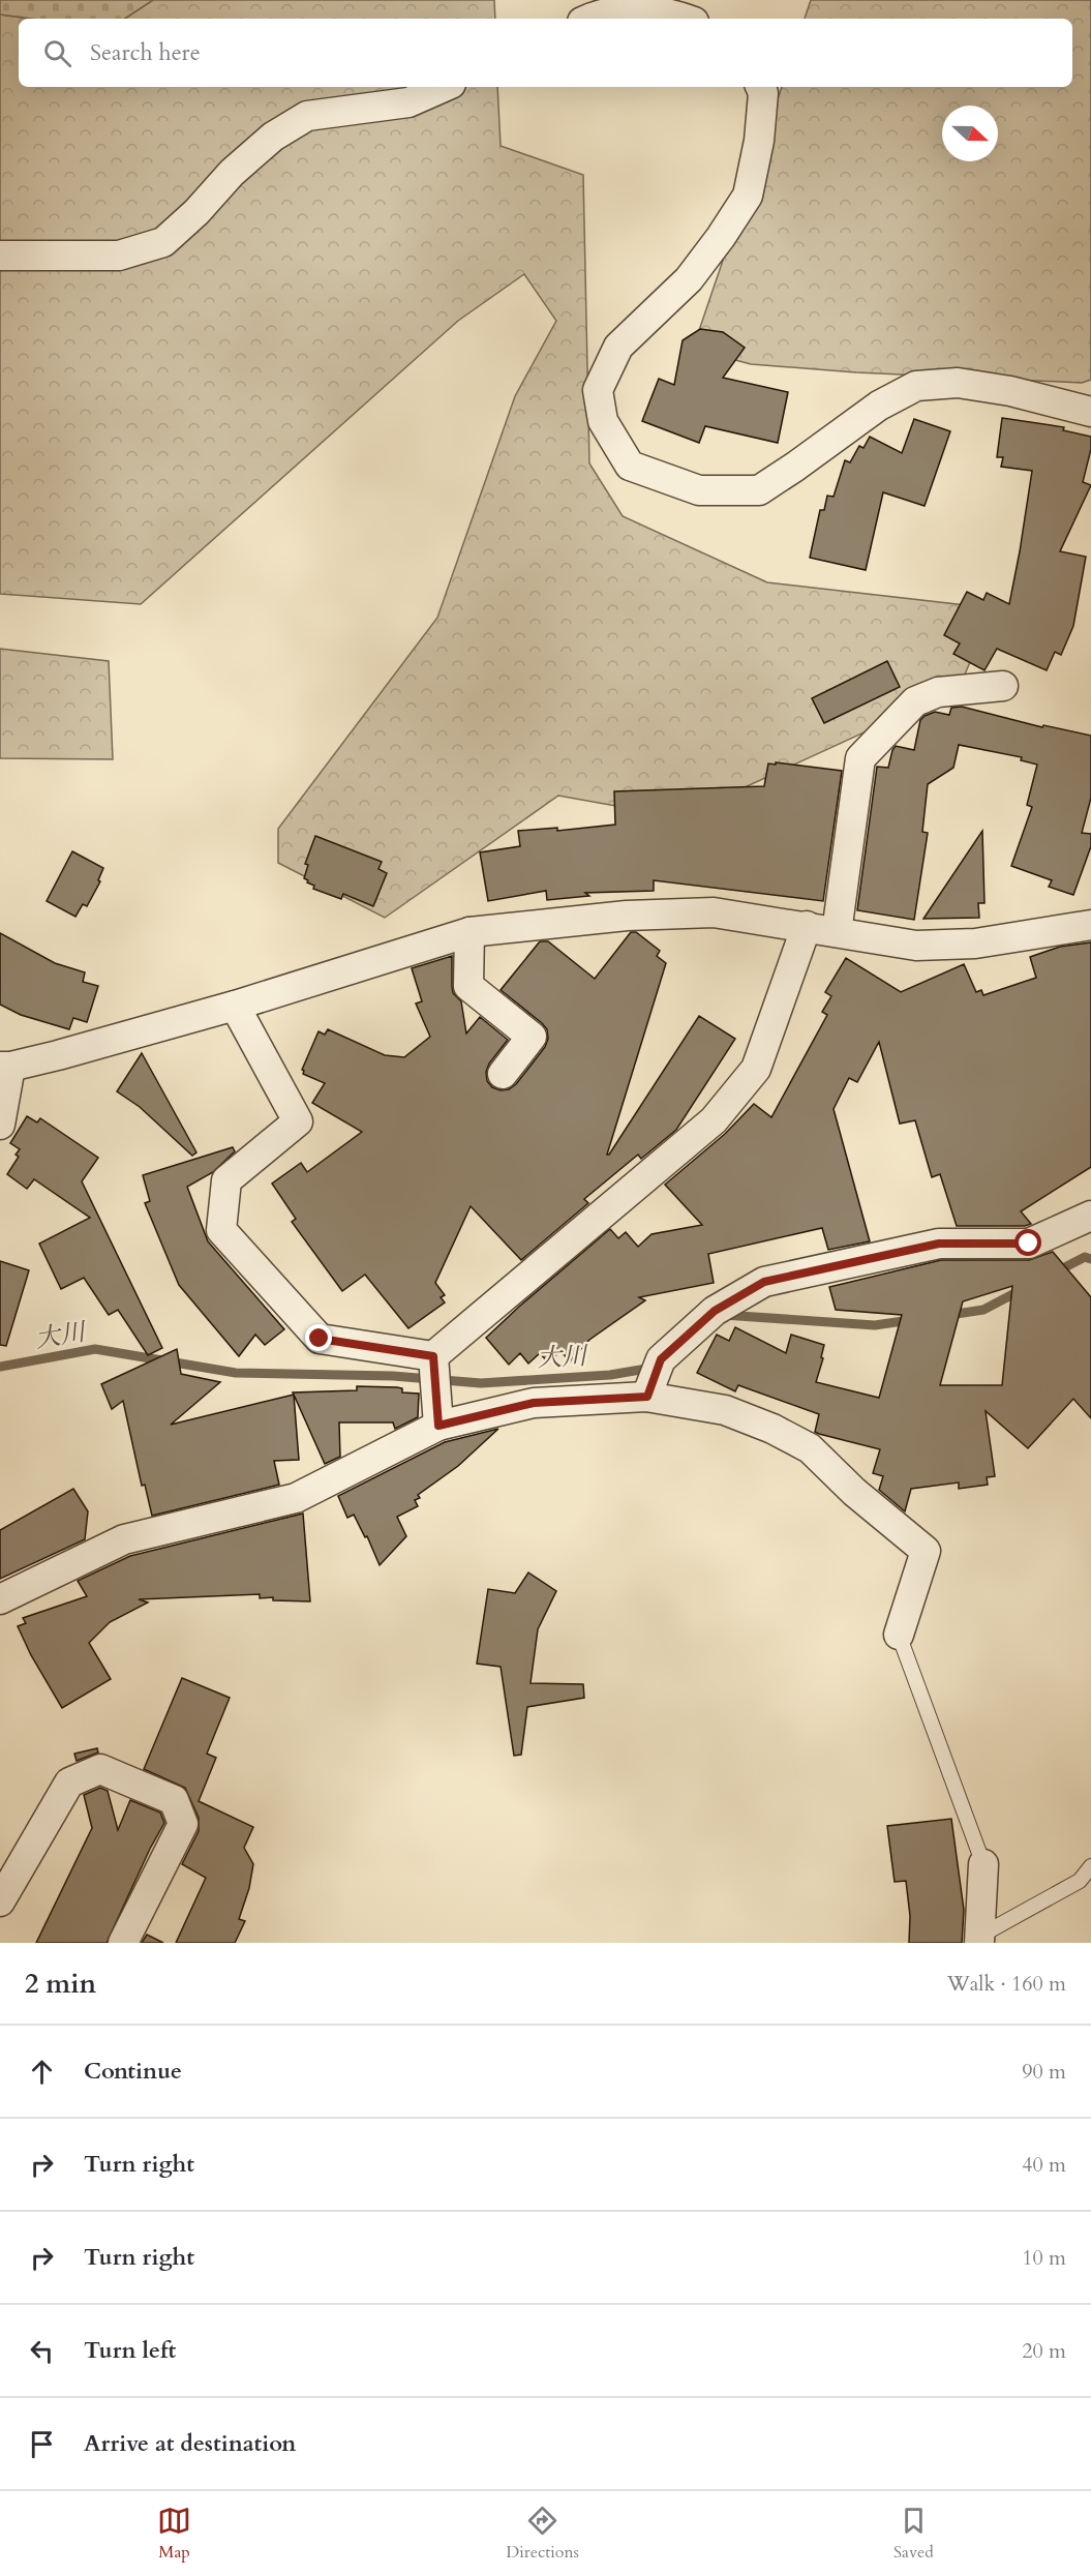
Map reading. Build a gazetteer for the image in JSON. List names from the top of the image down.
{
  "water": ["大川"],
  "north": "right",
  "page": {
    "search": "Search here",
    "heading": ["2 min", "Walk · 160 m"],
    "list": [
      ["Continue", "90 m"],
      ["Turn right", "40 m"],
      ["Turn right", "10 m"],
      ["Turn left", "20 m"],
      "Arrive at destination"
    ],
    "nav": ["Map", "Directions", "Saved"]
  }
}
